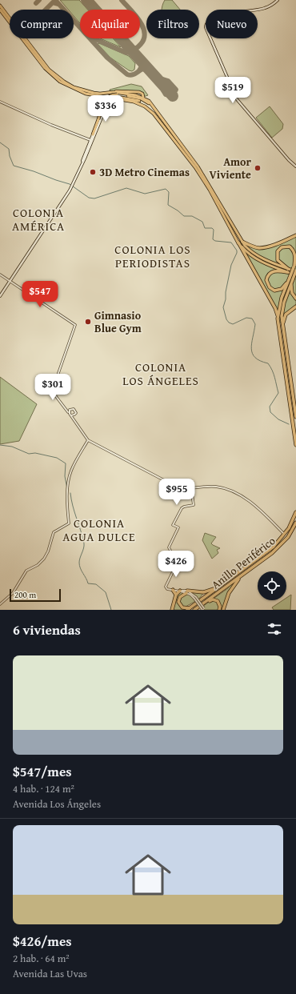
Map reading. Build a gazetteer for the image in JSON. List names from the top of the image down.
{
  "streets": {
    "highway": ["Anillo Periférico"]
  },
  "districts": [
    "COLONIA AMÉRICA",
    "COLONIA LOS PERIODISTAS",
    "COLONIA LOS ÁNGELES",
    "COLONIA AGUA DULCE"
  ],
  "places": ["Amor Viviente", "3D Metro Cinemas", "Gimnasio Blue Gym"],
  "scale_bar": "200 m",
  "page": {
    "chip": [
      "Comprar",
      "Alquilar",
      "Filtros",
      "Nuevo"
    ],
    "price": [
      "$519",
      "$336",
      "$547",
      "$301",
      "$955",
      "$426"
    ],
    "scale": "200 m",
    "heading": "6 viviendas",
    "list": [
      {
        "name": "$547/mes",
        "note": "4 hab. · 124 m² · Avenida Los Ángeles"
      },
      {
        "name": "$426/mes",
        "note": "2 hab. · 64 m² · Avenida Las Uvas"
      }
    ]
  }
}
